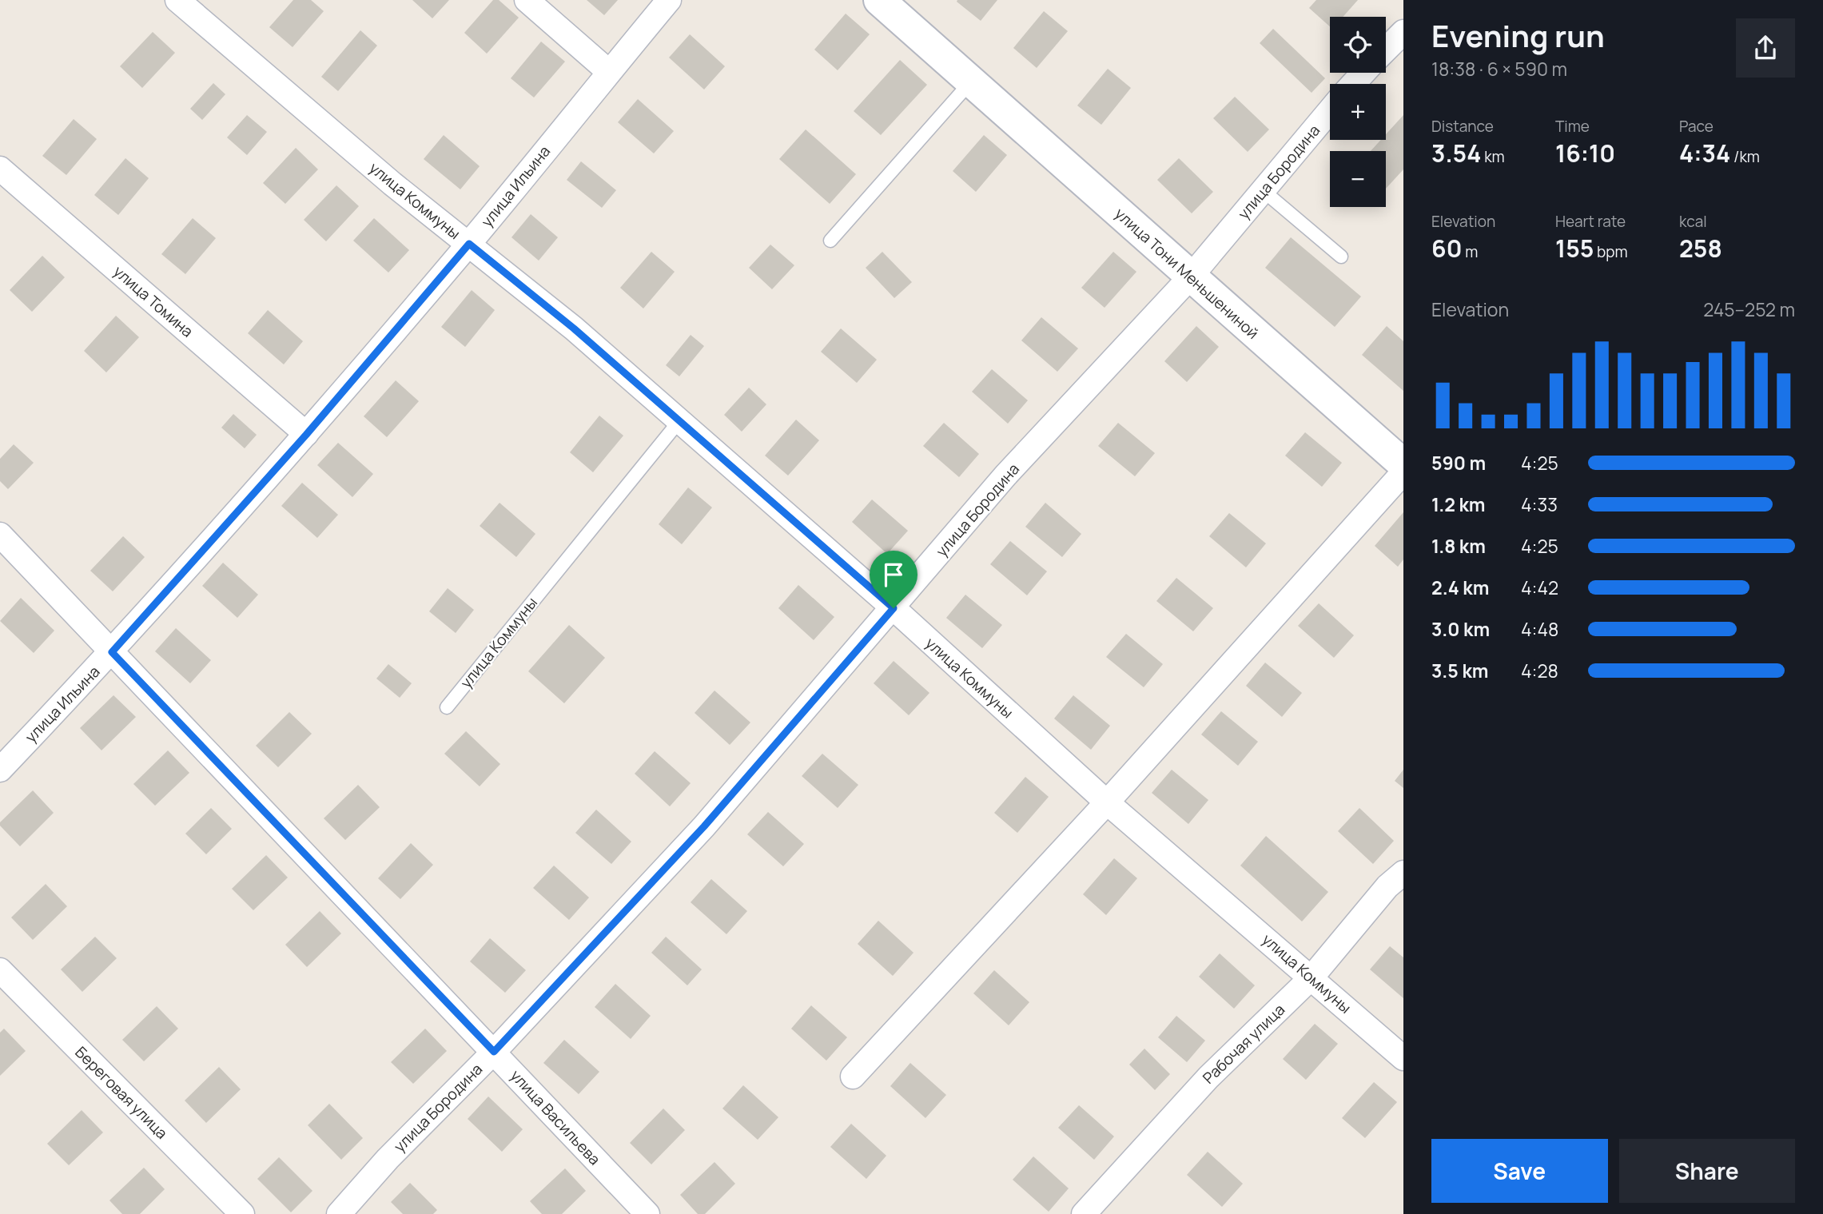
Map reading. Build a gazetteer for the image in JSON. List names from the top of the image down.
{
  "streets": {
    "street": [
      "улица Бородина",
      "улица Ильина",
      "улица Коммуны",
      "улица Тони Меньшениной",
      "улица Томина",
      "Рабочая улица",
      "Береговая улица",
      "улица Васильева"
    ]
  },
  "crossings": [
    ["улица Бородина", "улица Коммуны"],
    ["улица Бородина", "улица Тони Меньшениной"],
    ["улица Бородина", "улица Васильева"],
    ["улица Ильина", "улица Коммуны"],
    ["улица Ильина", "улица Томина"],
    ["улица Ильина", "улица Васильева"],
    ["улица Коммуны", "Рабочая улица"]
  ],
  "page": {
    "heading": ["Evening run", "18:38 · 6 × 590 m"],
    "map_buttons": ["+", "−"],
    "stats": [
      ["Distance", "3.54 km"],
      ["Time", "16:10"],
      ["Pace", "4:34 /km"],
      ["Elevation", "60 m"],
      ["Heart rate", "155 bpm"],
      ["kcal", "258"]
    ],
    "chart": ["Elevation", "245–252 m"],
    "list": [
      {
        "name": "590 m",
        "note": "4:25"
      },
      {
        "name": "1.2 km",
        "note": "4:33"
      },
      {
        "name": "1.8 km",
        "note": "4:25"
      },
      {
        "name": "2.4 km",
        "note": "4:42"
      },
      {
        "name": "3.0 km",
        "note": "4:48"
      },
      {
        "name": "3.5 km",
        "note": "4:28"
      }
    ],
    "buttons": ["Save", "Share"]
  }
}
